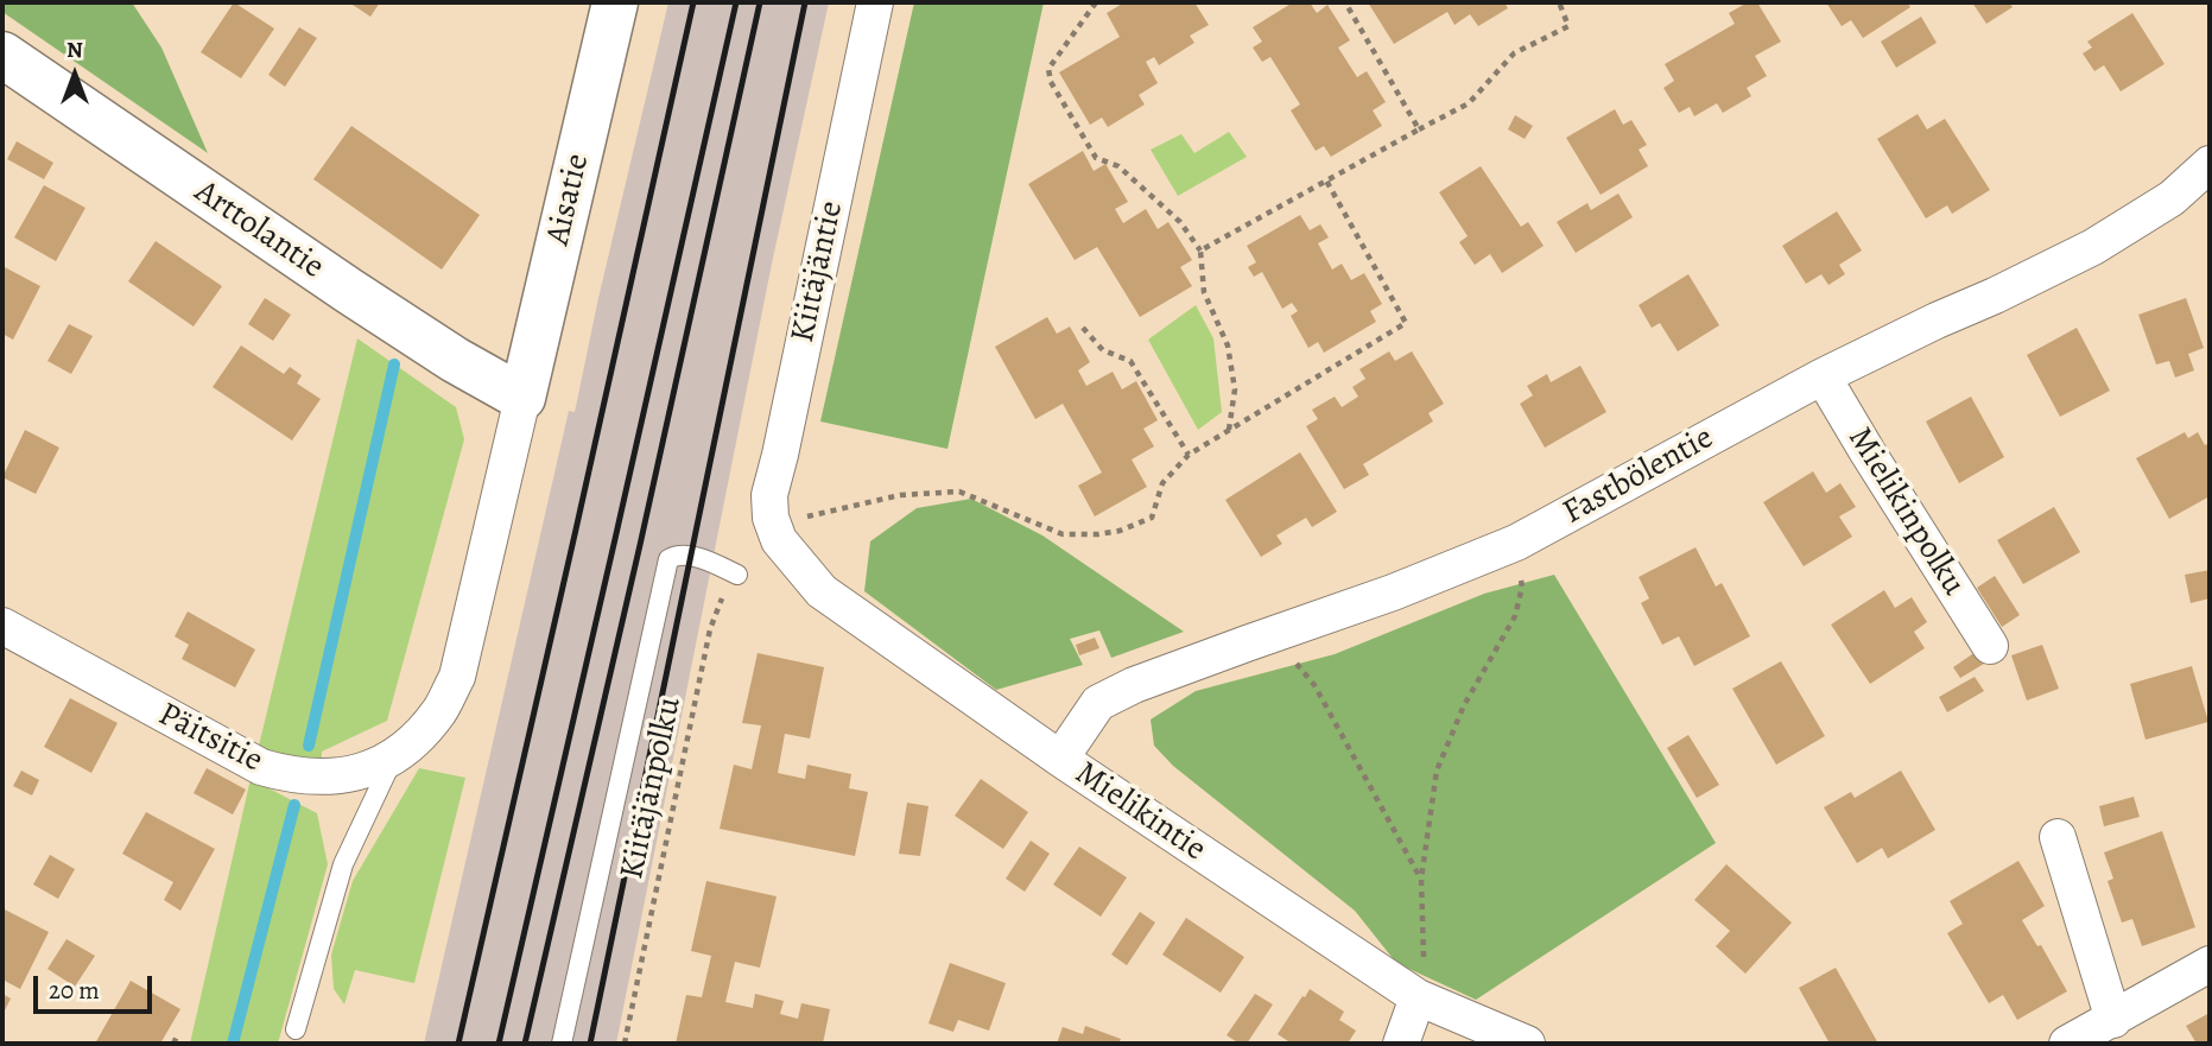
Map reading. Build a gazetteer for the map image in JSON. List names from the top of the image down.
{
  "streets": {
    "street": [
      "Aisatie",
      "Arttolantie",
      "Kiitäjäntie",
      "Fastbölentie",
      "Mielikinpolku",
      "Päitsitie",
      "Mielikintie"
    ],
    "path": ["Kiitäjänpolku"]
  },
  "crossings": [
    ["Aisatie", "Arttolantie"],
    ["Aisatie", "Päitsitie"],
    ["Arttolantie", "Päitsitie"],
    ["Kiitäjäntie", "Mielikintie"],
    ["Fastbölentie", "Mielikinpolku"],
    ["Fastbölentie", "Mielikintie"]
  ],
  "scale_bar": "20 m",
  "north": "top"
}
